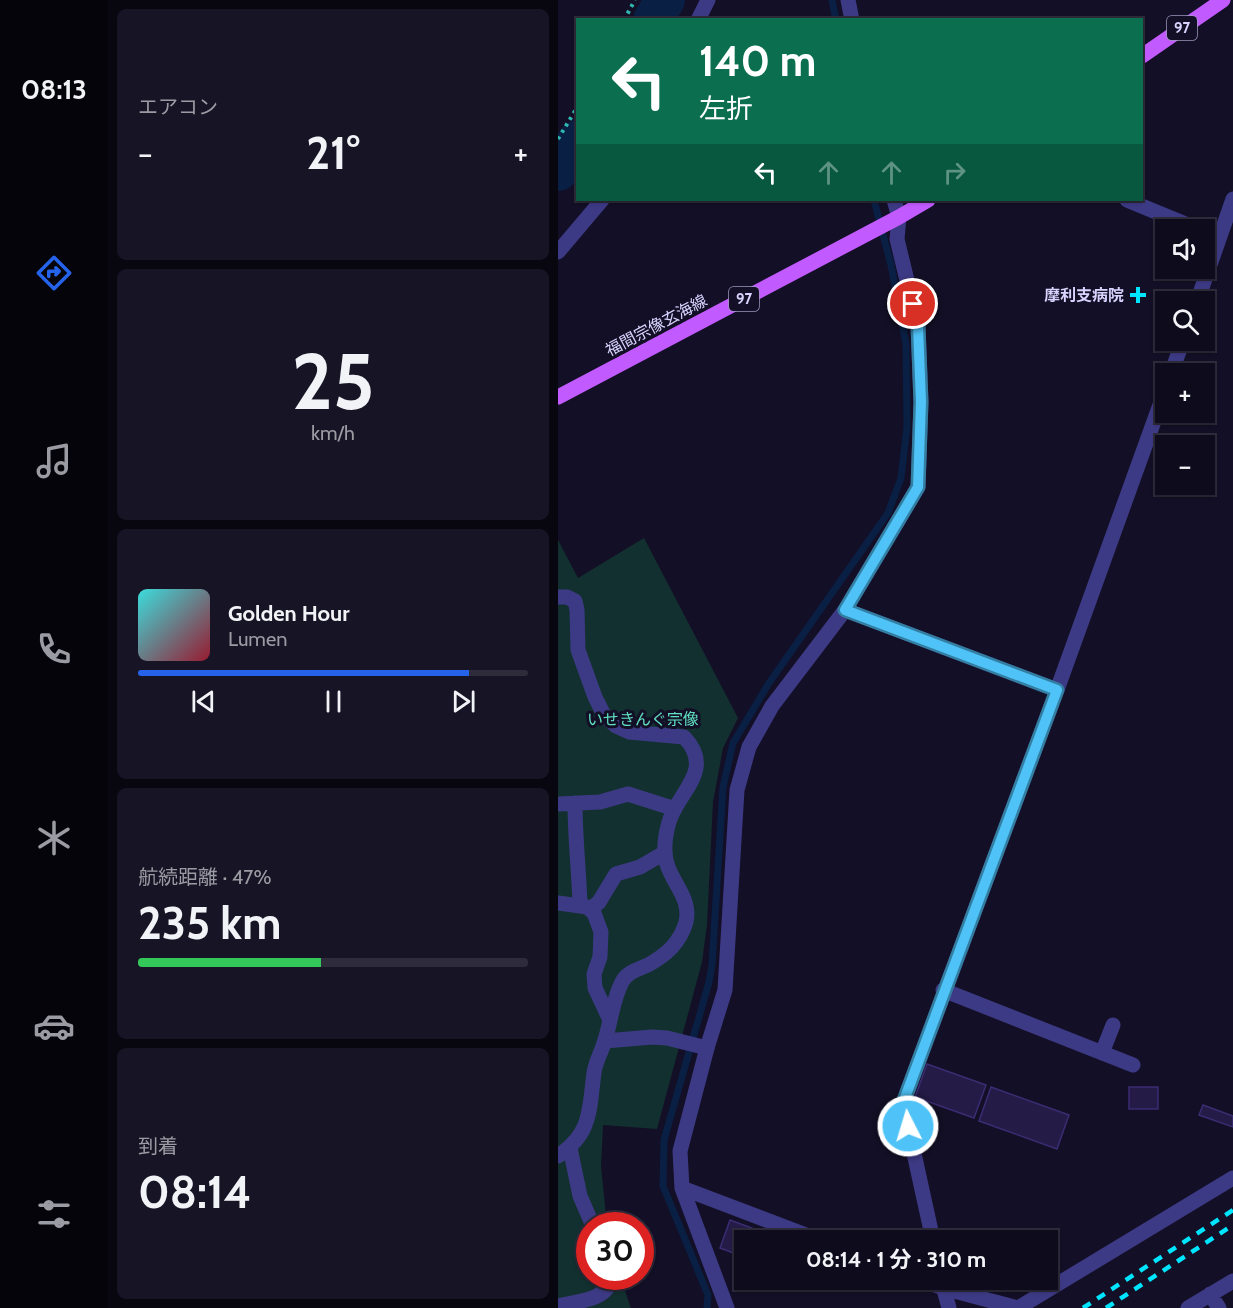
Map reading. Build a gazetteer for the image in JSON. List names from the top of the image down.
{
  "streets": {
    "main road": ["97", "福間宗像玄海線"]
  },
  "parks": ["いせきんぐ宗像"],
  "places": {
    "health": ["摩利支病院"]
  },
  "page": {
    "tabs": "08:13",
    "tile": [
      "エアコン",
      ["25", "km/h"],
      ["航続距離 · 47%", "235 km"],
      ["到着", "08:14"]
    ],
    "turn": ["140 m", "左折"],
    "heat": ["−", "21°", "+"],
    "map_buttons": ["+", "−"],
    "song": ["Golden Hour", "Lumen"],
    "limit": "30",
    "trip": "08:14 · 1 分 · 310 m"
  }
}
